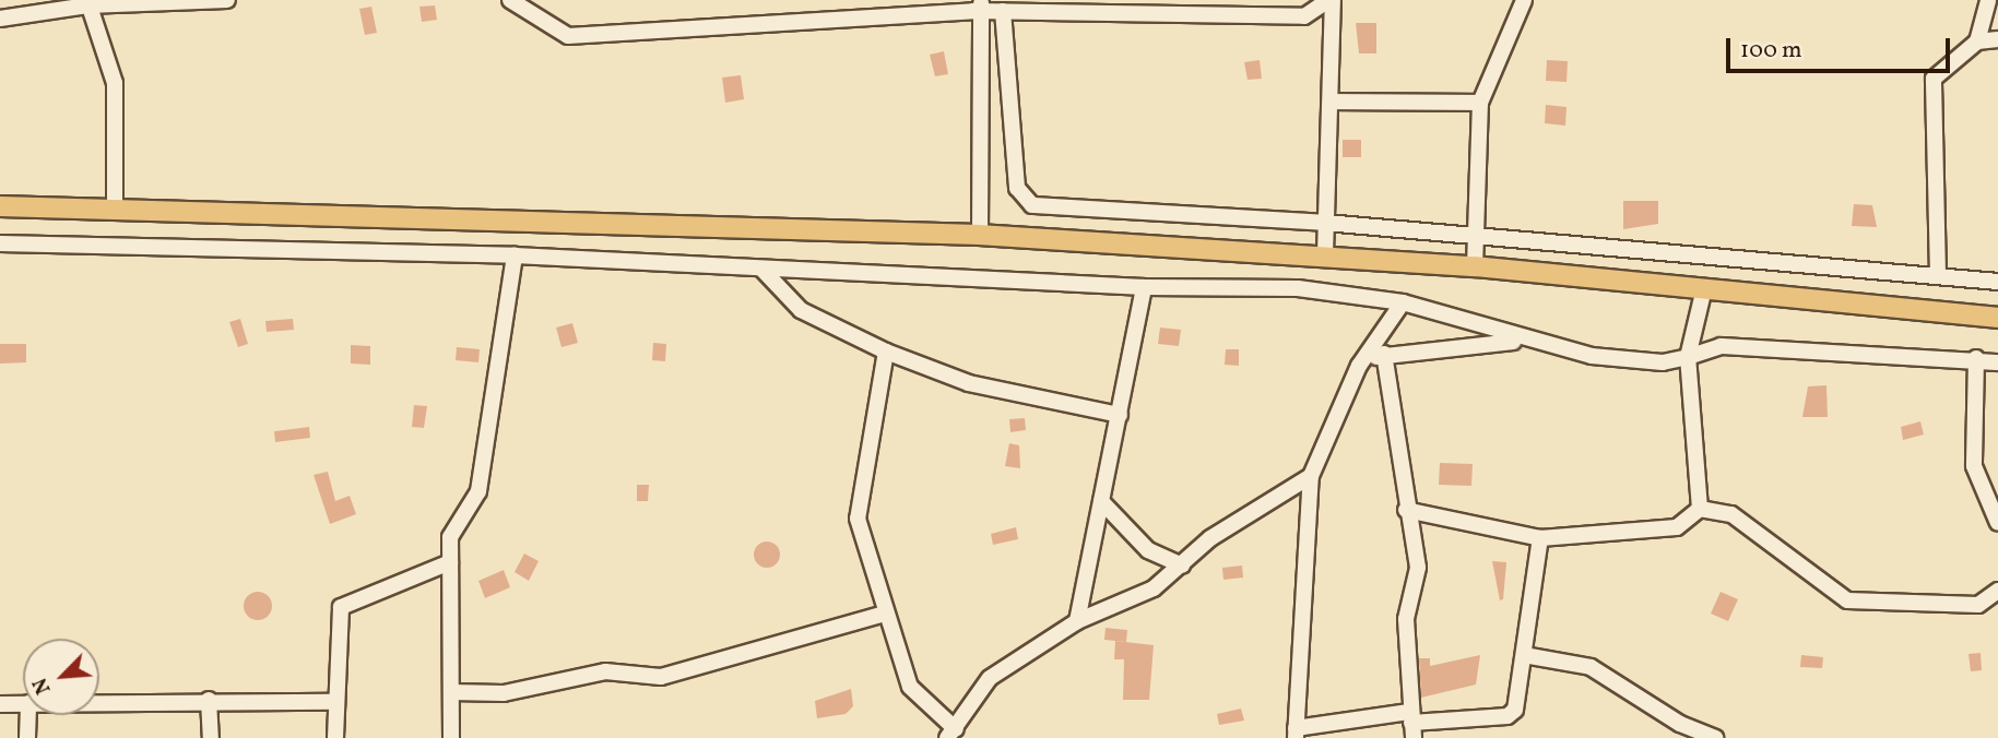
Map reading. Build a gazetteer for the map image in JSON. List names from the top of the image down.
{
  "scale_bar": "100 m",
  "north": "bottom left"
}
